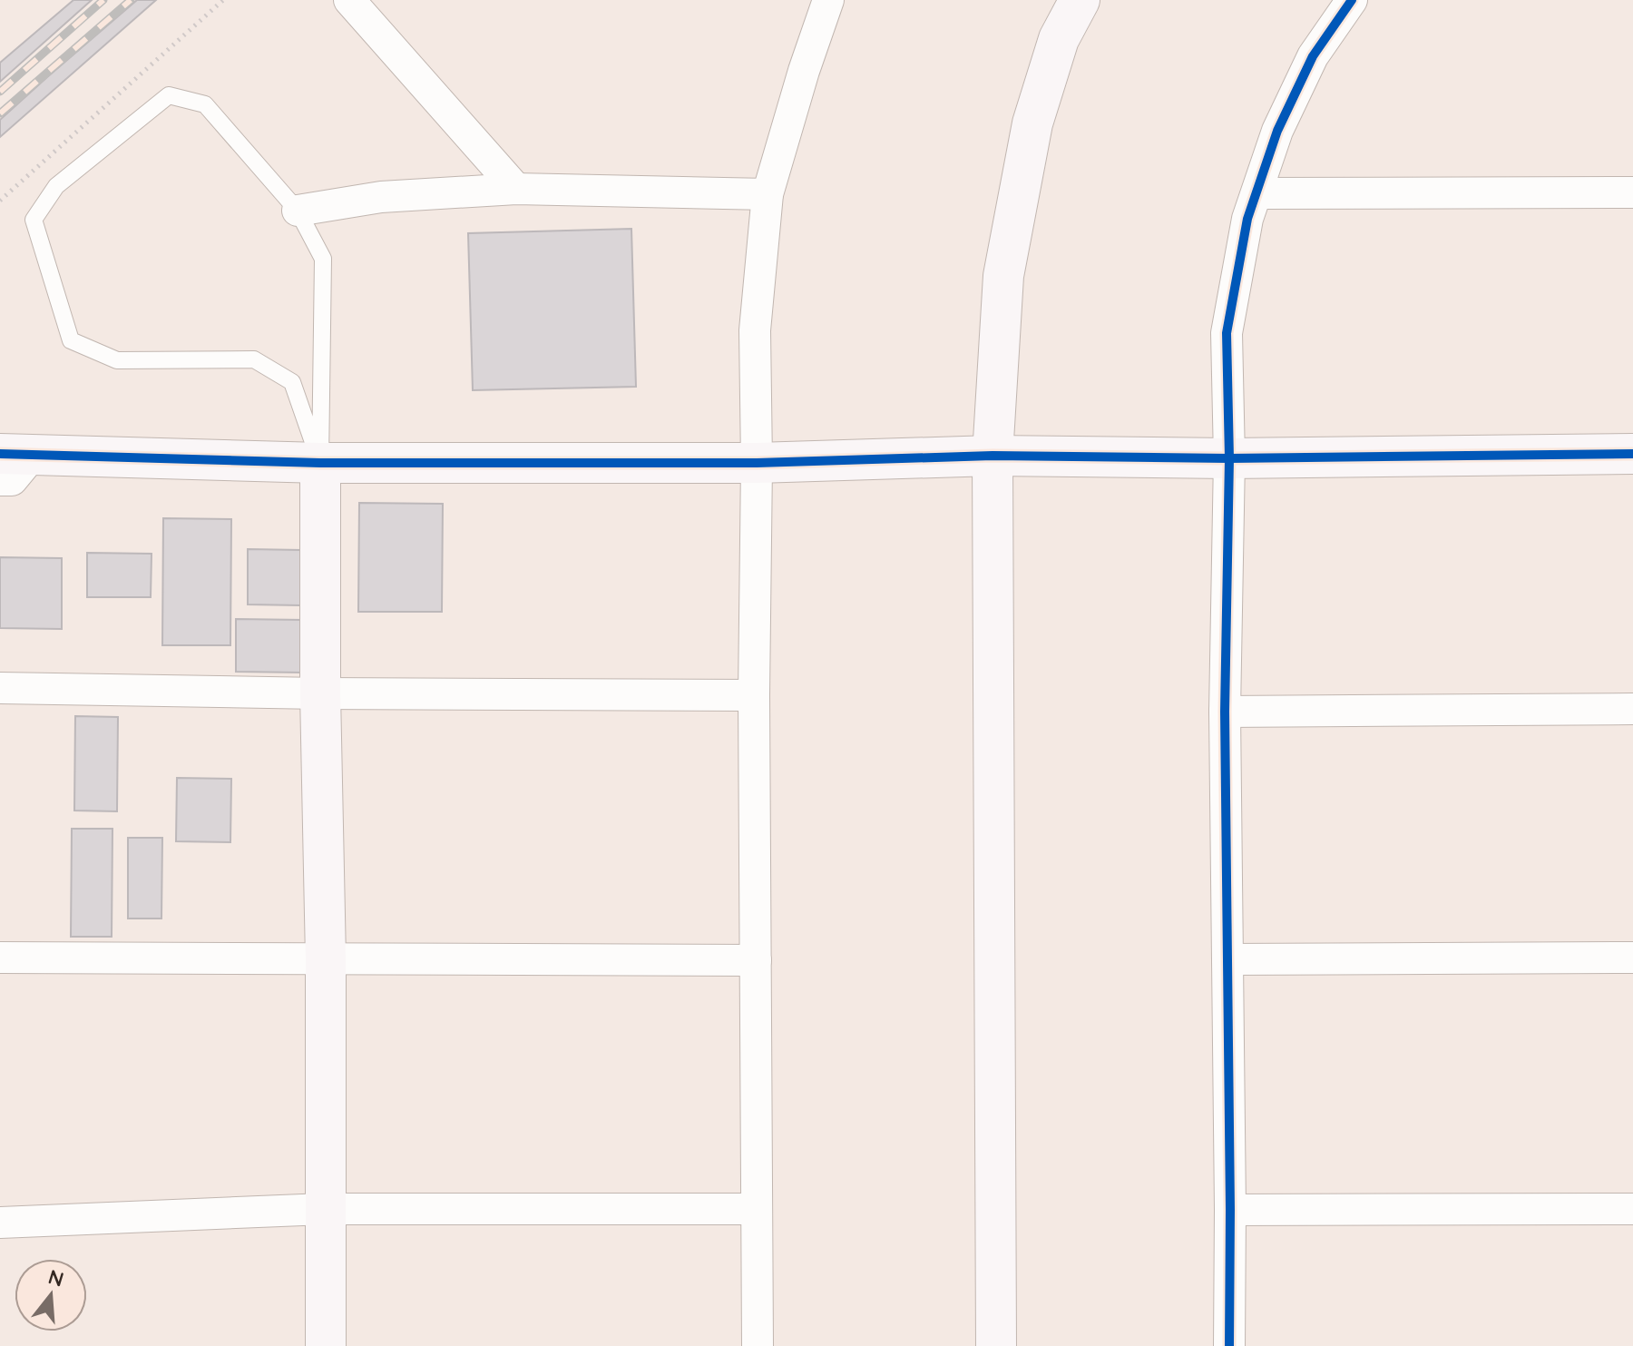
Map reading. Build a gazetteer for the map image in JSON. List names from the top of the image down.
{
  "north": "top"
}
